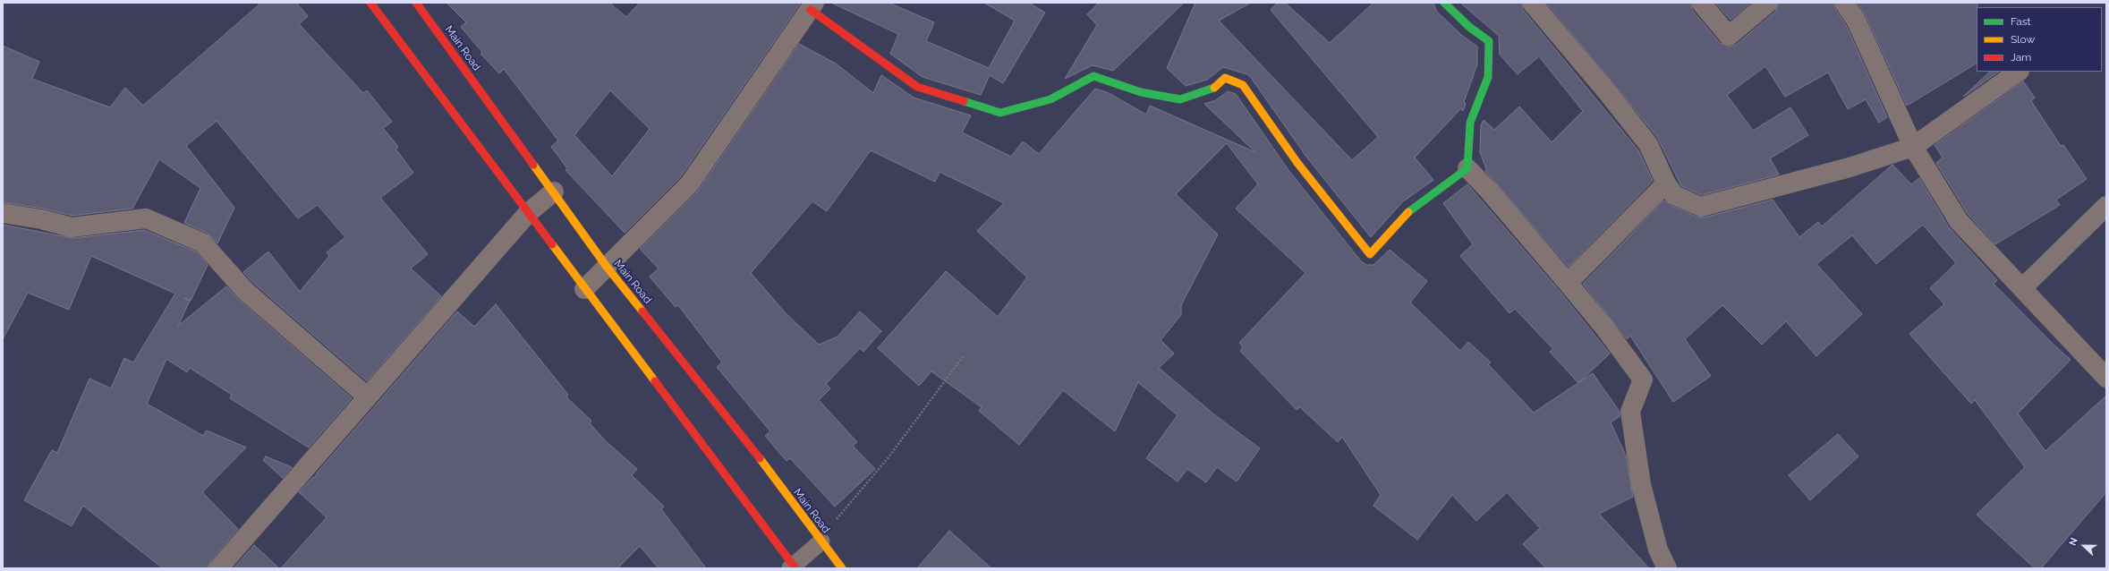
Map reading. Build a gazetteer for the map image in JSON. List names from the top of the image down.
{
  "streets": {
    "main road": ["Main Road"]
  },
  "legend": ["Fast", "Slow", "Jam"],
  "north": "left"
}
